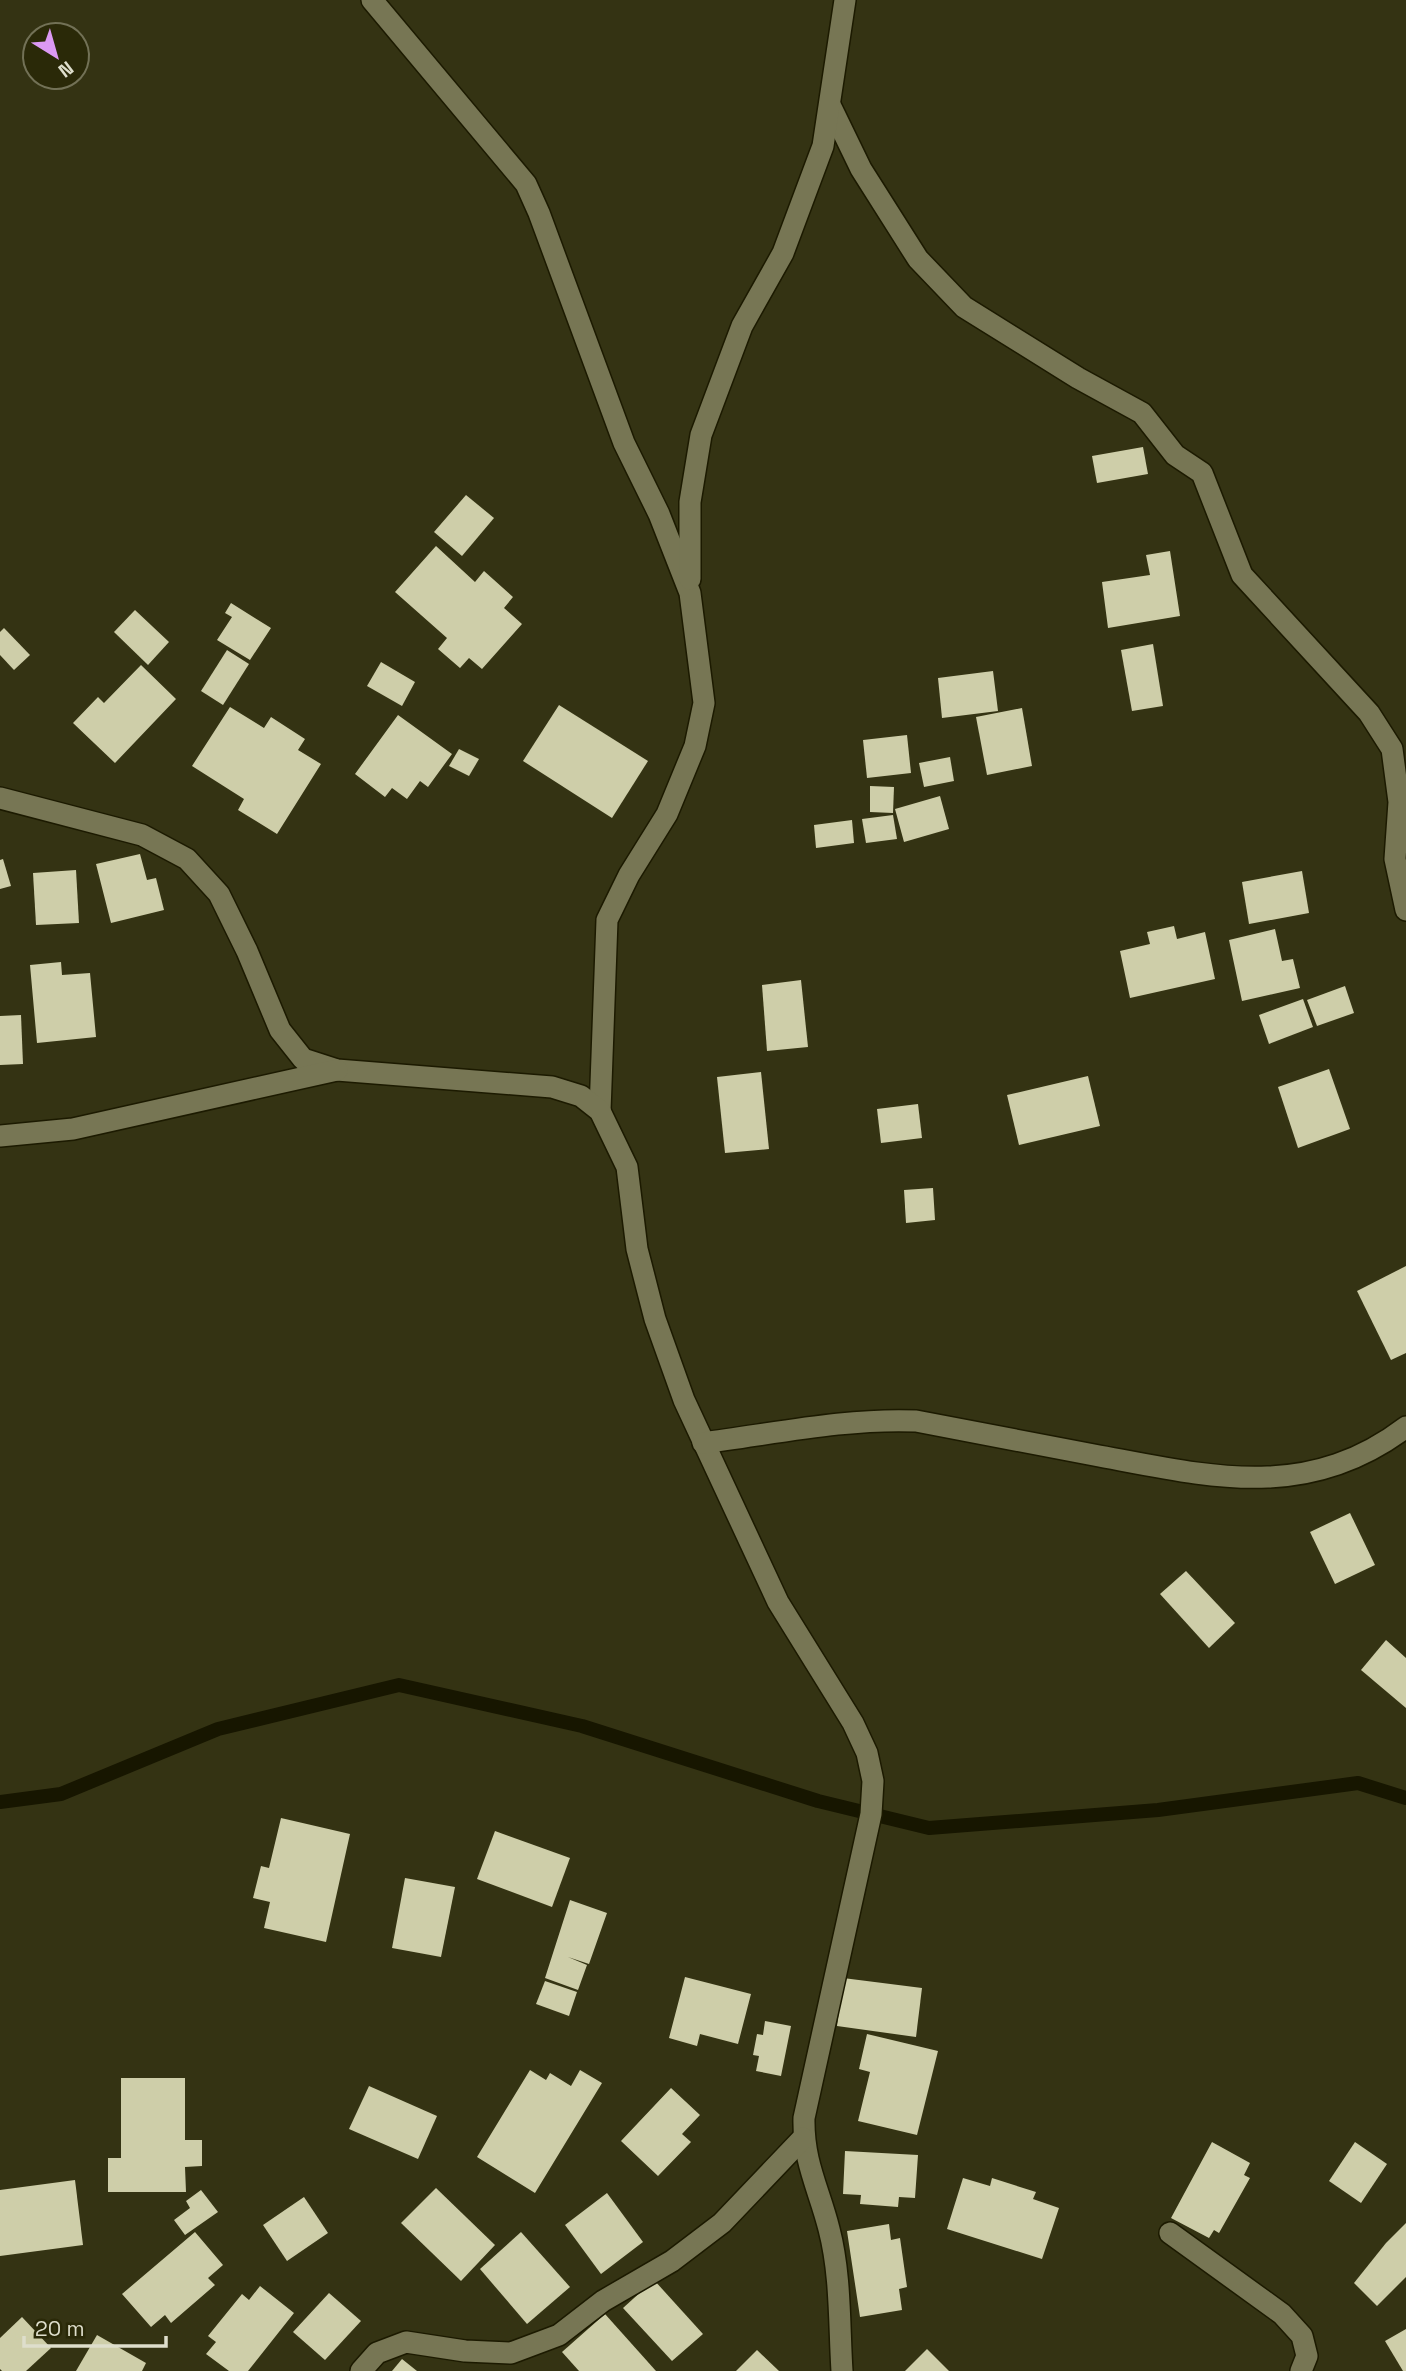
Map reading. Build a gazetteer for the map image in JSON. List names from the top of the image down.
{
  "scale_bar": "20 m",
  "north": "bottom right"
}
